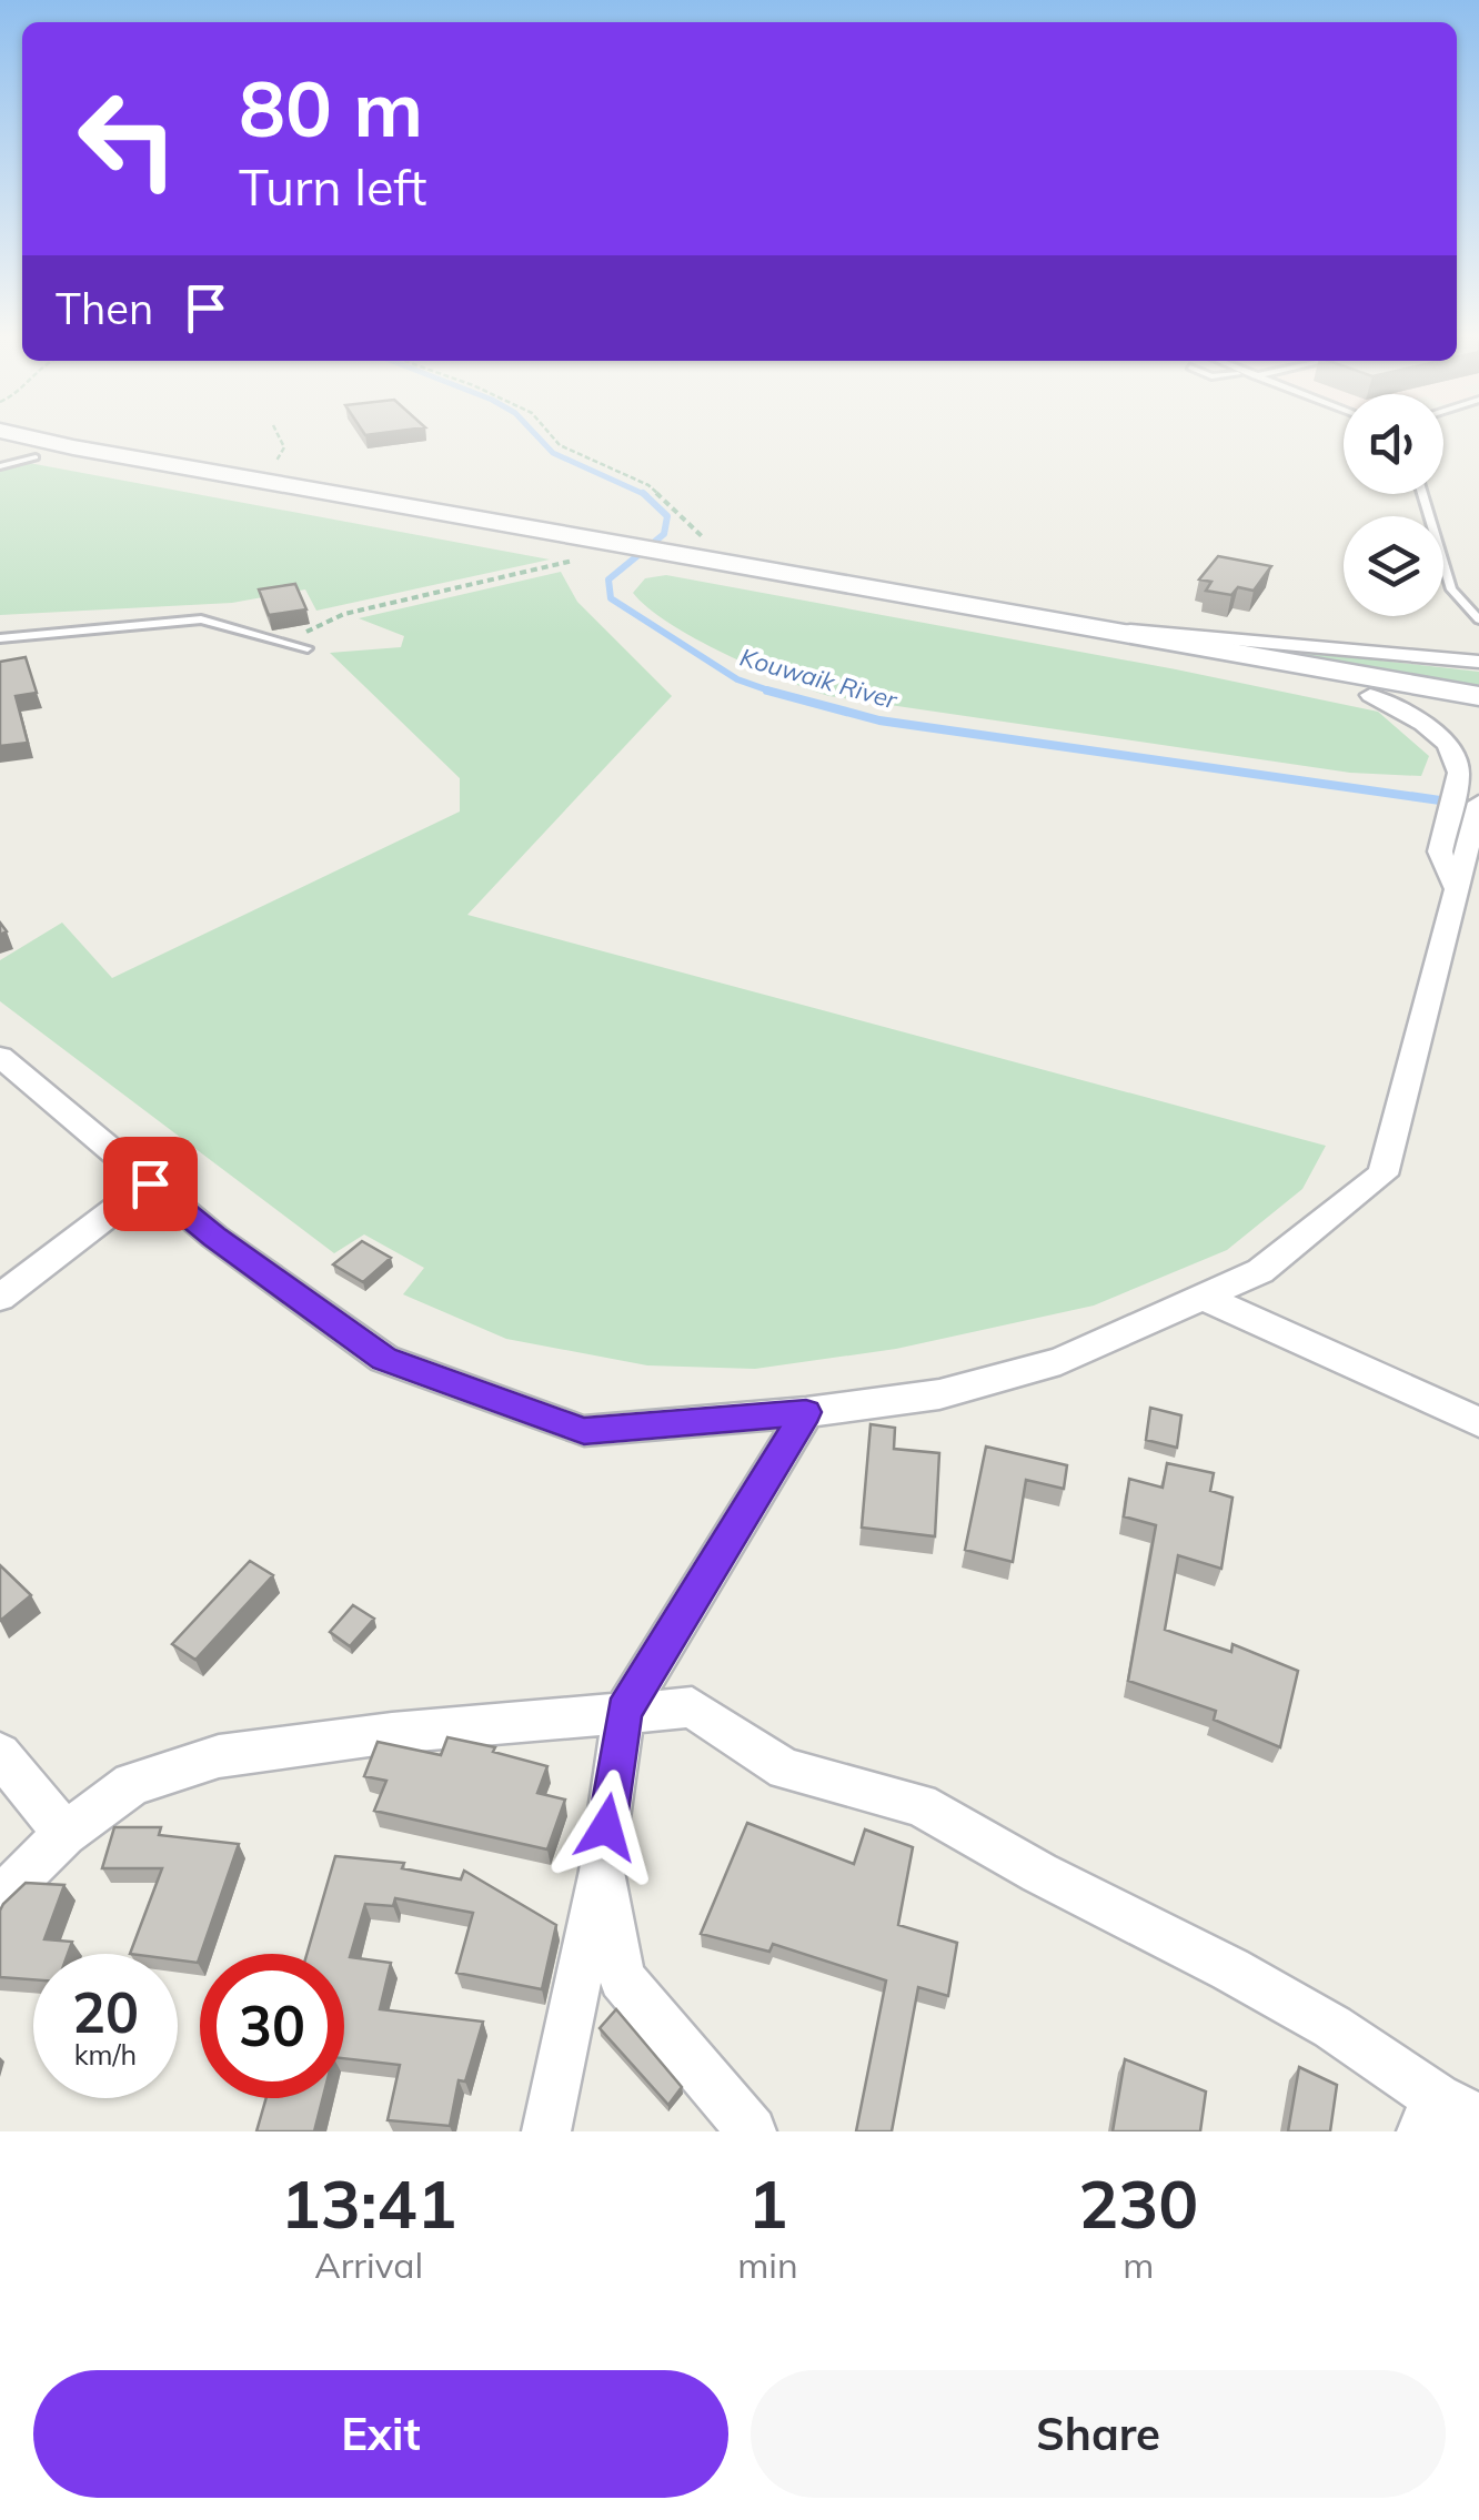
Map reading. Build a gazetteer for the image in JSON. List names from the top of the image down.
{
  "water": ["Kouwaik River"],
  "page": {
    "turn": ["80 m", "Turn left"],
    "then": "Then",
    "speed": "20 km/h",
    "limit": "30",
    "eta": [
      "13:41",
      "Arrival",
      "1",
      "min",
      "230",
      "m"
    ],
    "buttons": ["Exit", "Share"]
  }
}
